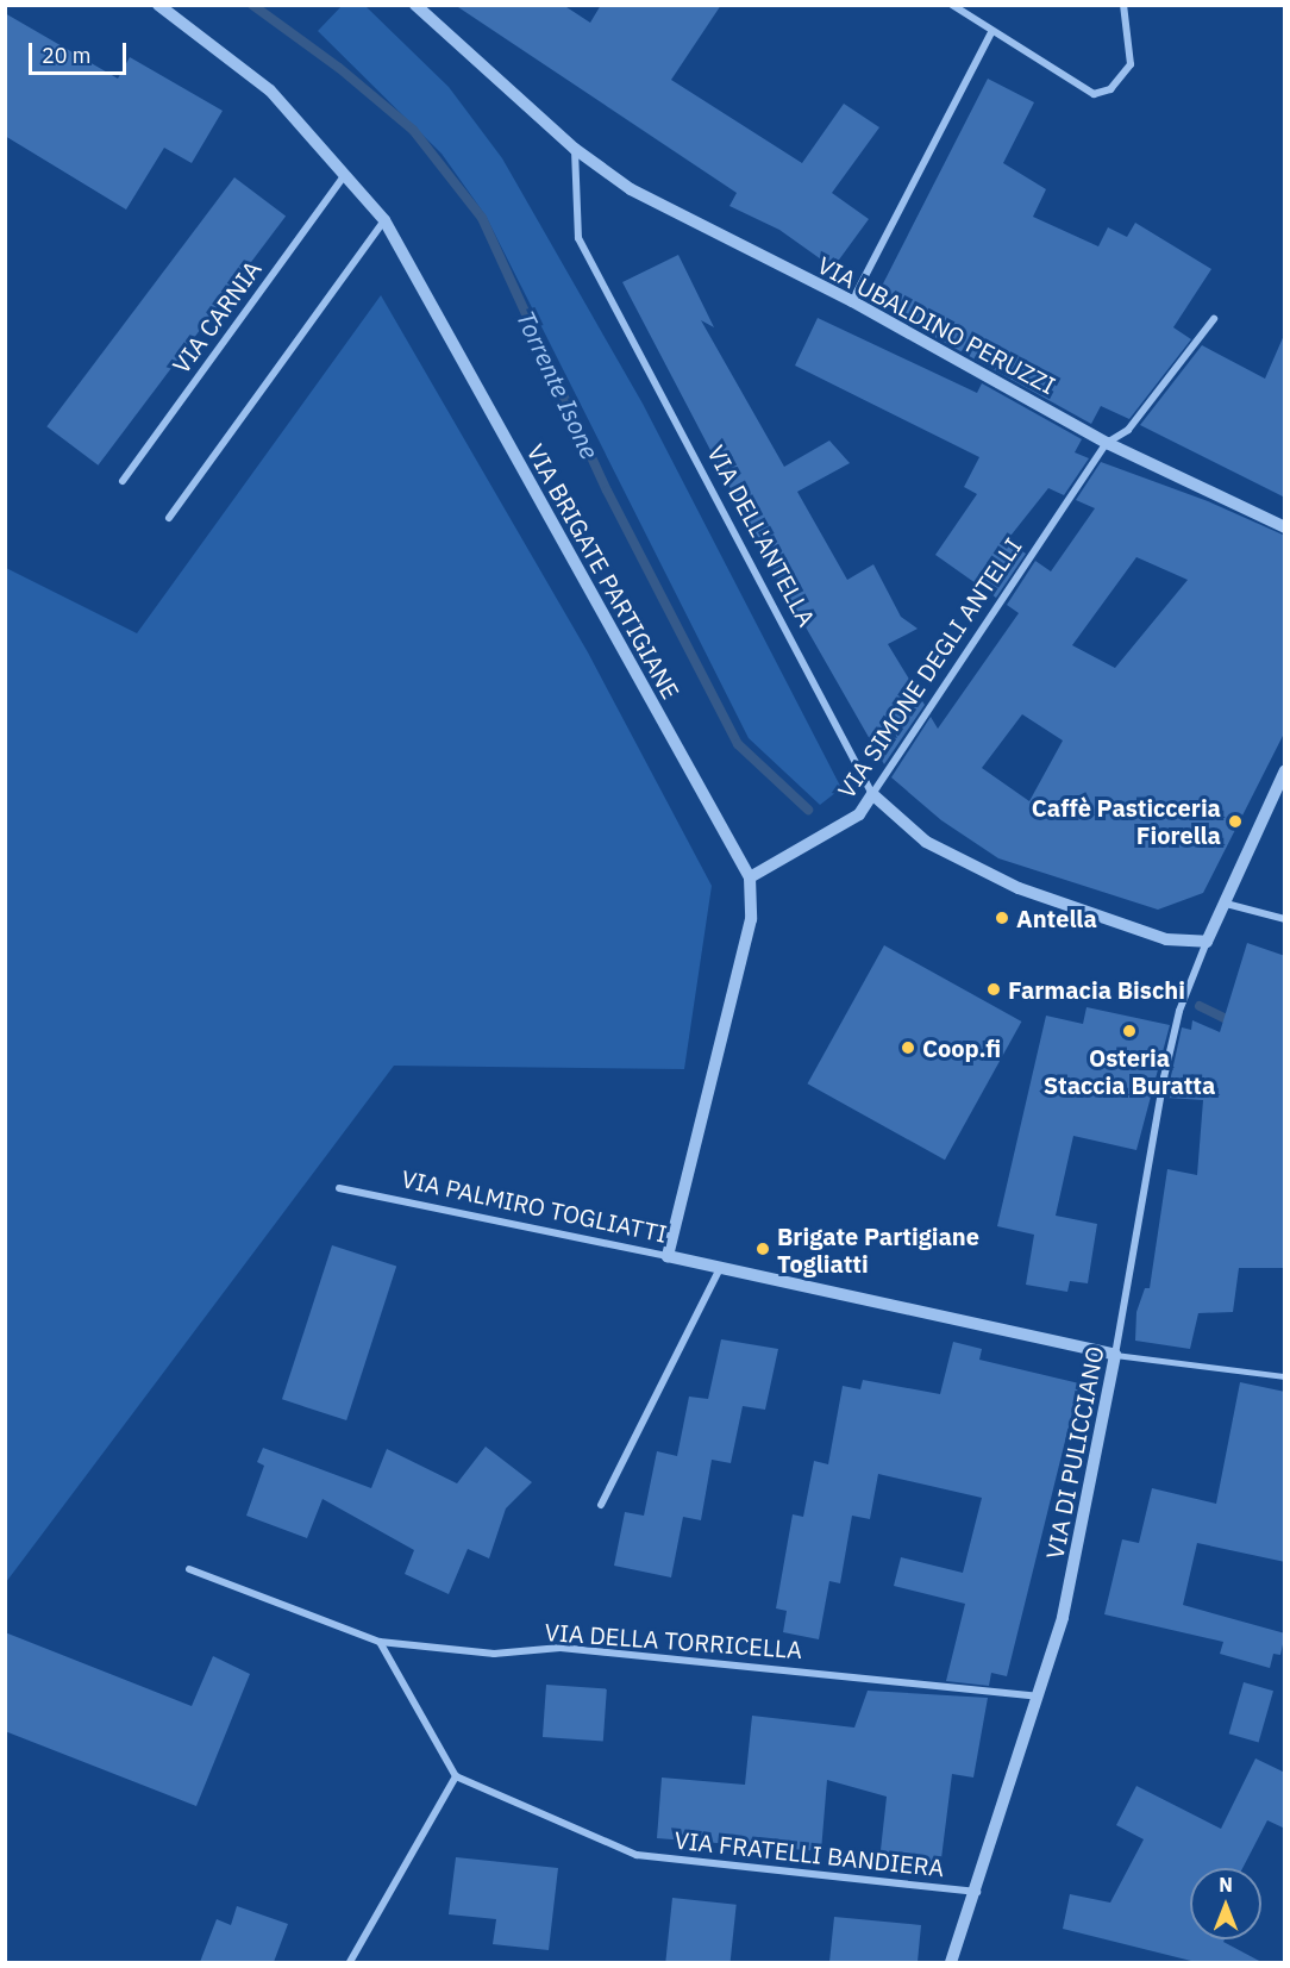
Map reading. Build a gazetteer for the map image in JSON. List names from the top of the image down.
{
  "streets": {
    "street": [
      "VIA CARNIA",
      "VIA UBALDINO PERUZZI",
      "VIA DELL'ANTELLA",
      "VIA BRIGATE PARTIGIANE",
      "VIA SIMONE DEGLI ANTELLI",
      "VIA PALMIRO TOGLIATTI",
      "VIA DI PULICCIANO",
      "VIA DELLA TORRICELLA",
      "VIA FRATELLI BANDIERA"
    ]
  },
  "crossings": [
    ["VIA CARNIA", "VIA BRIGATE PARTIGIANE"],
    ["VIA UBALDINO PERUZZI", "VIA DELL'ANTELLA"],
    ["VIA UBALDINO PERUZZI", "VIA SIMONE DEGLI ANTELLI"],
    ["VIA DELL'ANTELLA", "VIA SIMONE DEGLI ANTELLI"],
    ["VIA DELL'ANTELLA", "VIA DI PULICCIANO"],
    ["VIA BRIGATE PARTIGIANE", "VIA SIMONE DEGLI ANTELLI"],
    ["VIA BRIGATE PARTIGIANE", "VIA PALMIRO TOGLIATTI"],
    ["VIA PALMIRO TOGLIATTI", "VIA DI PULICCIANO"],
    ["VIA DI PULICCIANO", "VIA DELLA TORRICELLA"],
    ["VIA DI PULICCIANO", "VIA FRATELLI BANDIERA"]
  ],
  "water": ["Torrente Isone"],
  "places": [
    "Caffè Pasticceria Fiorella",
    "Antella",
    "Farmacia Bischi",
    "Osteria Staccia Buratta",
    "Coop.fi",
    "Brigate Partigiane Togliatti"
  ],
  "scale_bar": "20 m",
  "north": "top"
}
